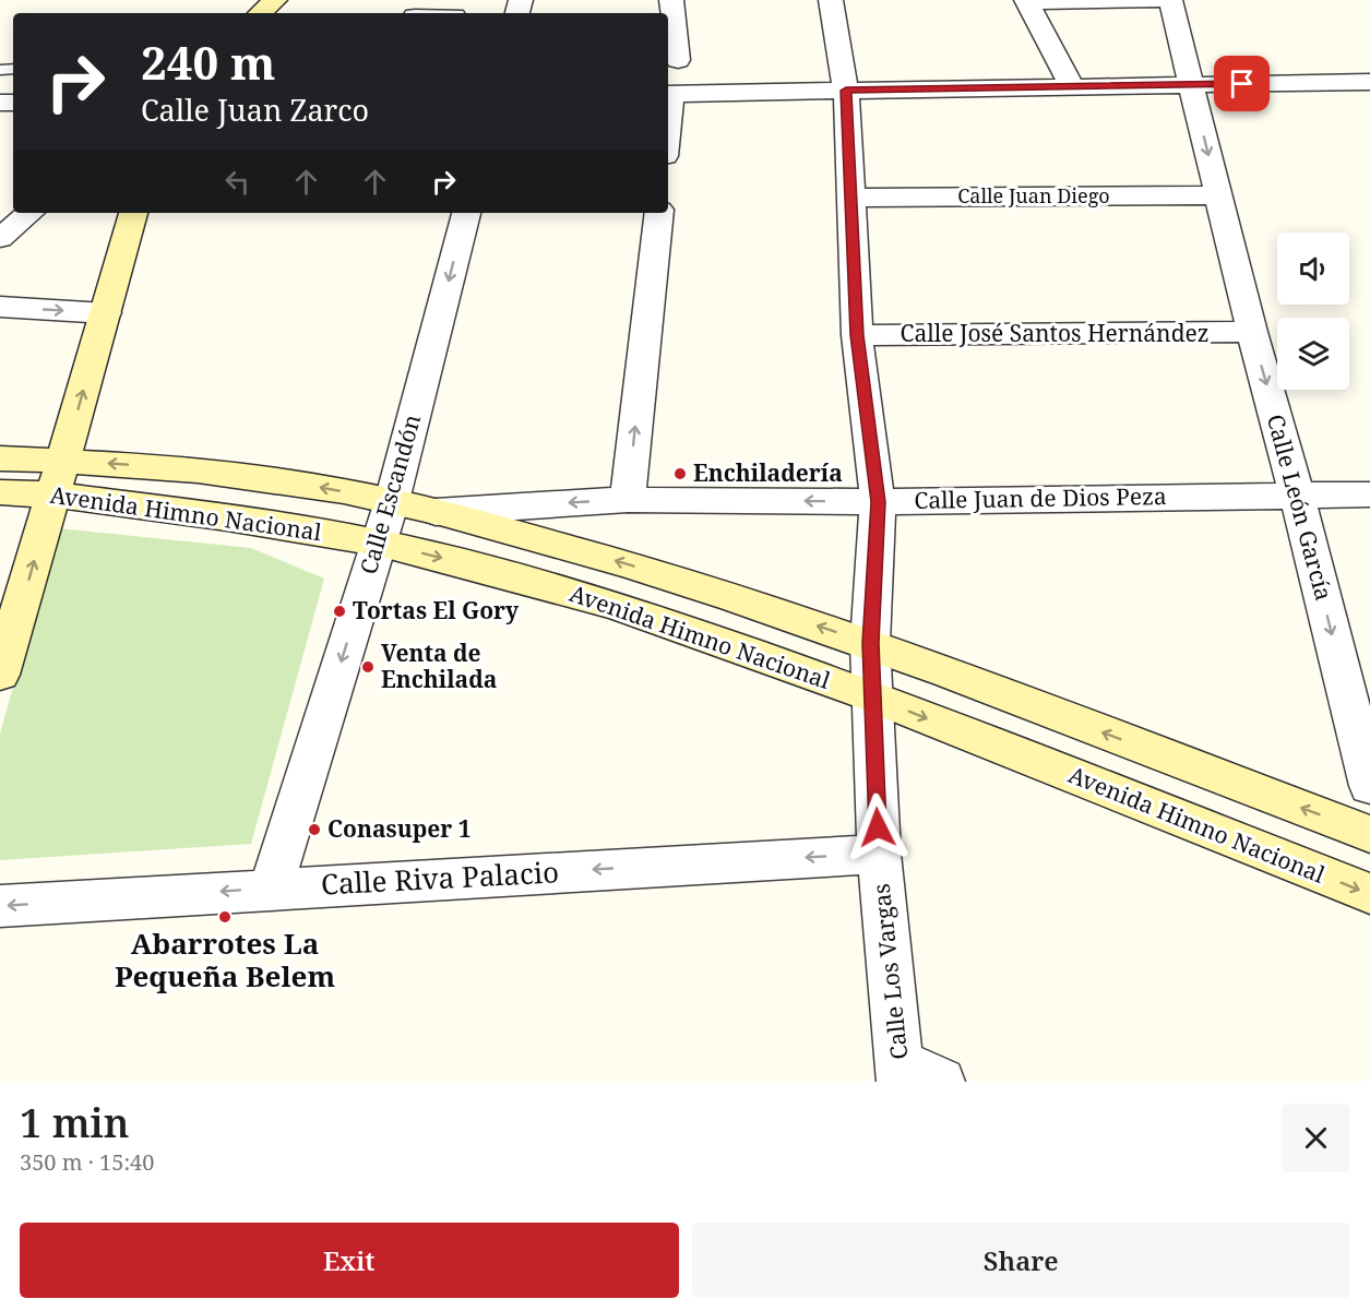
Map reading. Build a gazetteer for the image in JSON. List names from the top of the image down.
{
  "streets": {
    "main road": ["Avenida Himno Nacional"],
    "street": [
      "Calle Juan Diego",
      "Calle José Santos Hernández",
      "Calle Escandón",
      "Calle Juan de Dios Peza",
      "Calle León García",
      "Calle Riva Palacio",
      "Calle Los Vargas"
    ]
  },
  "crossings": [
    ["Calle Juan Diego", "Calle León García"],
    ["Calle Juan Diego", "Calle Los Vargas"],
    ["Calle José Santos Hernández", "Calle León García"],
    ["Calle José Santos Hernández", "Calle Los Vargas"],
    ["Calle Escandón", "Avenida Himno Nacional"],
    ["Calle Escandón", "Calle Riva Palacio"],
    ["Calle Juan de Dios Peza", "Calle León García"],
    ["Calle Juan de Dios Peza", "Avenida Himno Nacional"],
    ["Calle Juan de Dios Peza", "Calle Los Vargas"],
    ["Avenida Himno Nacional", "Calle Los Vargas"],
    ["Calle Riva Palacio", "Calle Los Vargas"]
  ],
  "one_way": ["Calle Juan de Dios Peza", "Calle León García", "Calle Riva Palacio"],
  "places": [
    "Enchiladería",
    "Tortas El Gory",
    "Venta de Enchilada",
    "Conasuper 1",
    "Abarrotes La Pequeña Belem"
  ],
  "page": {
    "turn": ["240 m", "Calle Juan Zarco"],
    "heading": ["1 min", "350 m · 15:40"],
    "buttons": ["Exit", "Share"]
  }
}
